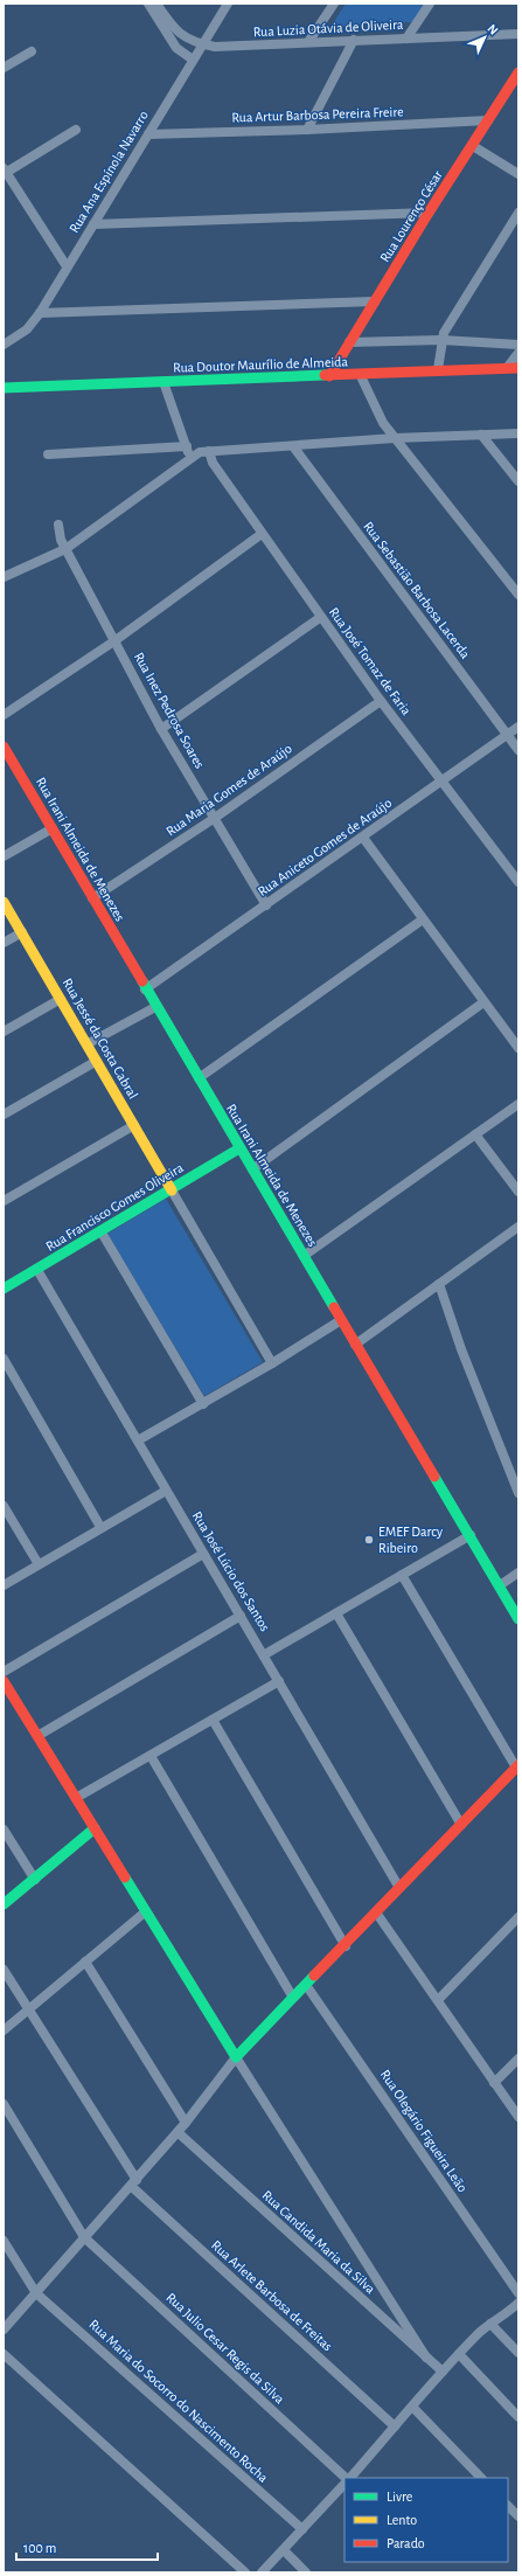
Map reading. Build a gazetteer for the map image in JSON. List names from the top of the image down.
{
  "streets": {
    "street": [
      "Rua Luzia Otávia de Oliveira",
      "Rua Artur Barbosa Pereira Freire",
      "Rua Ana Espínola Navarro",
      "Rua Lourenço César",
      "Rua Doutor Maurílio de Almeida",
      "Rua Sebastião Barbosa Lacerda",
      "Rua José Tomaz de Faria",
      "Rua Inez Pedrosa Soares",
      "Rua Maria Gomes de Araújo",
      "Rua Aniceto Gomes de Araújo",
      "Rua Irani Almeida de Menezes",
      "Rua Jessé da Costa Cabral",
      "Rua Francisco Gomes Oliveira",
      "Rua José Lúcio dos Santos",
      "Rua Olegário Figueira Leão",
      "Rua Candida Maria da Silva",
      "Rua Arlete Barbosa de Freitas",
      "Rua Julio Cesar Regis da Silva",
      "Rua Maria do Socorro do Nascimento Rocha"
    ]
  },
  "crossings": [
    ["Rua Luzia Otávia de Oliveira", "Rua Ana Espínola Navarro"],
    ["Rua Artur Barbosa Pereira Freire", "Rua Ana Espínola Navarro"],
    ["Rua Artur Barbosa Pereira Freire", "Rua Lourenço César"],
    ["Rua Lourenço César", "Rua Doutor Maurílio de Almeida"],
    ["Rua Sebastião Barbosa Lacerda", "Rua Aniceto Gomes de Araújo"],
    ["Rua José Tomaz de Faria", "Rua Maria Gomes de Araújo"],
    ["Rua José Tomaz de Faria", "Rua Aniceto Gomes de Araújo"],
    ["Rua Inez Pedrosa Soares", "Rua Maria Gomes de Araújo"],
    ["Rua Inez Pedrosa Soares", "Rua Aniceto Gomes de Araújo"],
    ["Rua Maria Gomes de Araújo", "Rua Irani Almeida de Menezes"],
    ["Rua Aniceto Gomes de Araújo", "Rua Irani Almeida de Menezes"],
    ["Rua Irani Almeida de Menezes", "Rua Francisco Gomes Oliveira"],
    ["Rua Jessé da Costa Cabral", "Rua Francisco Gomes Oliveira"],
    ["Rua Francisco Gomes Oliveira", "Rua José Lúcio dos Santos"]
  ],
  "places": ["EMEF Darcy Ribeiro"],
  "legend": ["Livre", "Lento", "Parado"],
  "scale_bar": "100 m",
  "north": "top right"
}
